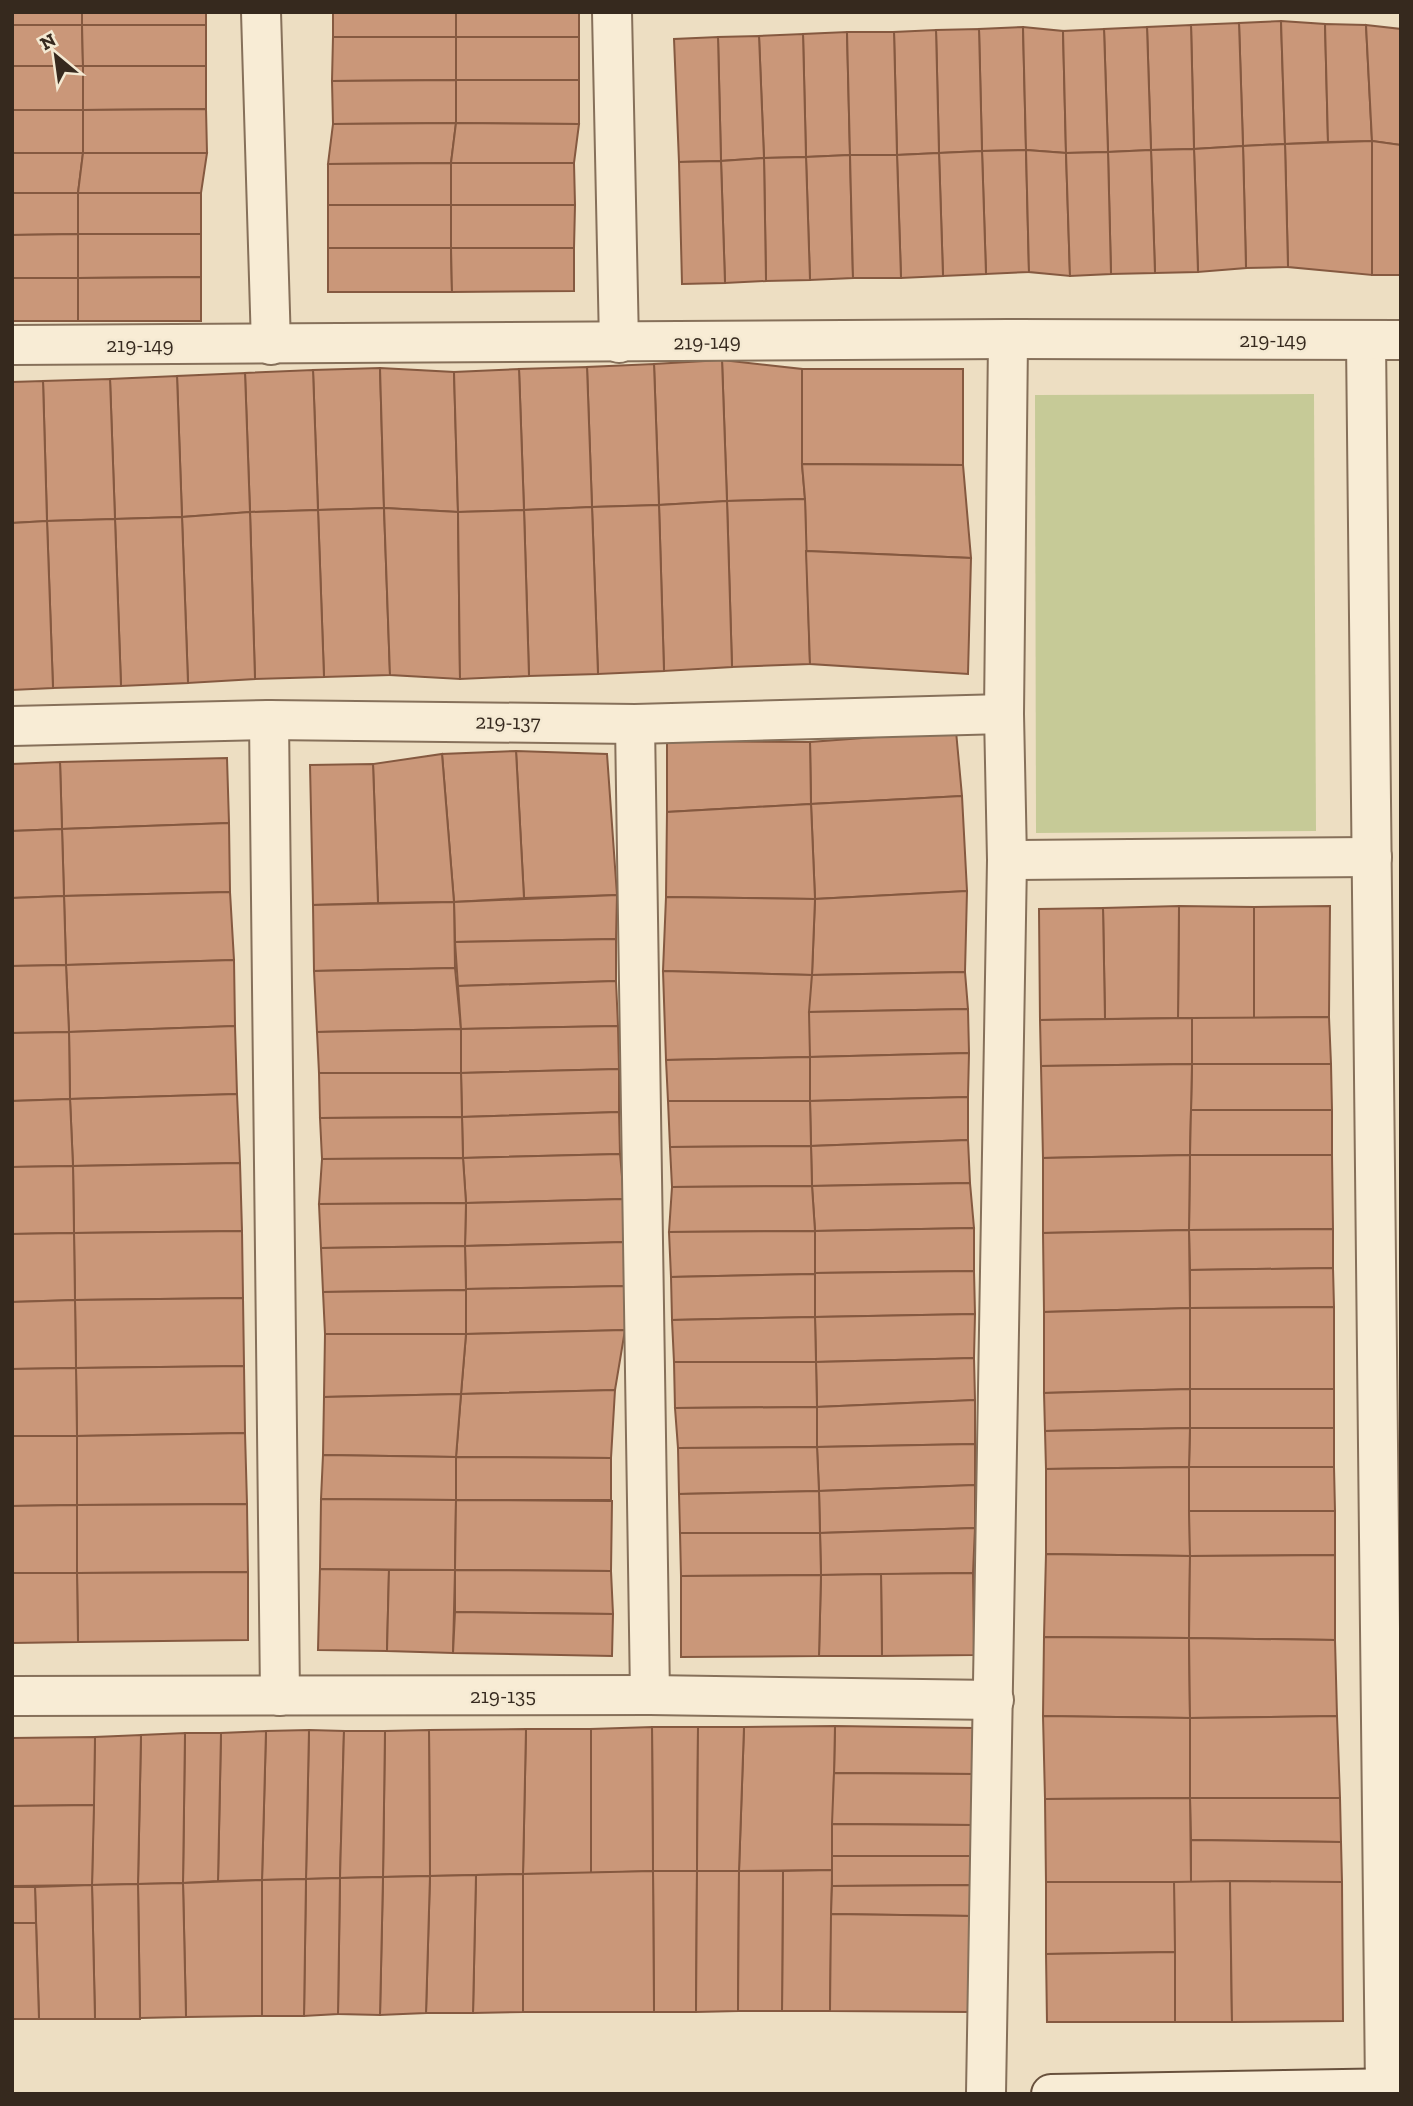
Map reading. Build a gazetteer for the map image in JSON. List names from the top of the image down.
{
  "streets": {
    "street": ["219-149", "219-137", "219-135"]
  },
  "north": "top left"
}
